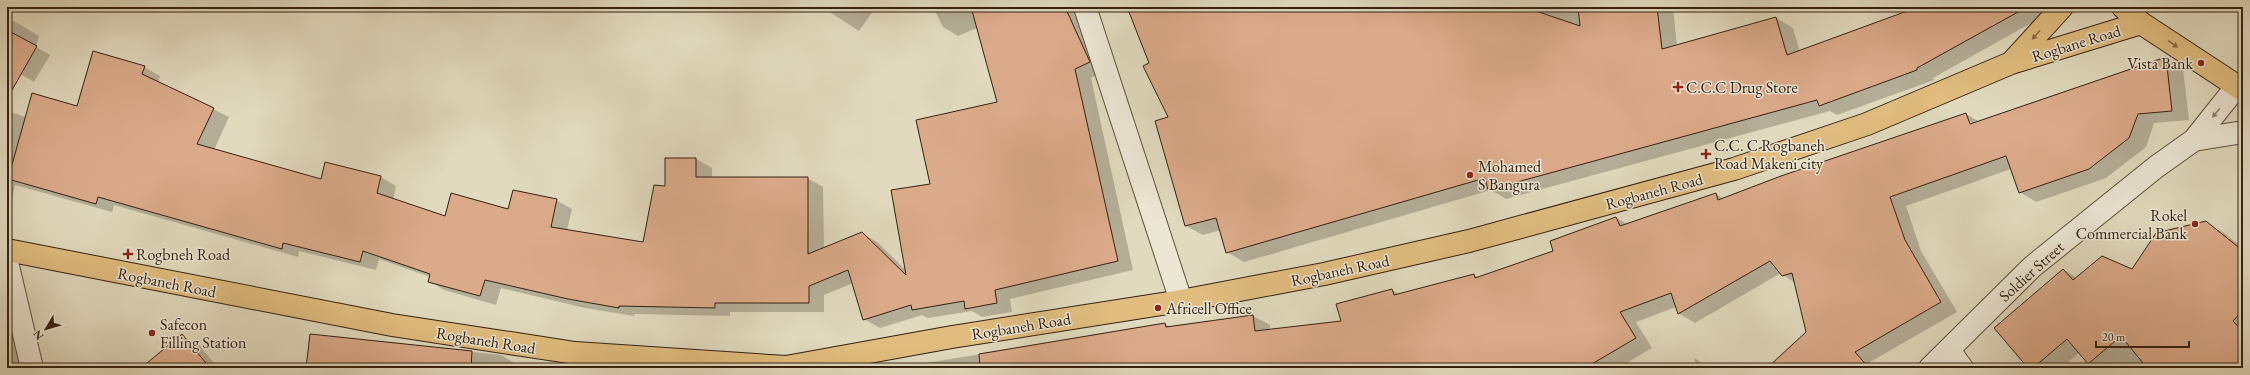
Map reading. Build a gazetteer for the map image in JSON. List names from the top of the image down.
{
  "streets": {
    "main road": ["Rogbane Road", "Rogbaneh Road"],
    "street": ["Soldier Street"]
  },
  "crossings": [
    ["Rogbane Road", "Rogbaneh Road"],
    ["Rogbane Road", "Soldier Street"]
  ],
  "places": {
    "other": [
      "Vista Bank",
      "Mohamed S Bangura",
      "Rokel Commercial Bank",
      "Africell Office",
      "Safecon Filling Station"
    ],
    "health": ["C.C.C Drug Store", "C.C. C Rogbaneh Road Makeni city", "Rogbneh Road"]
  },
  "scale_bar": "20 m",
  "north": "bottom left"
}
